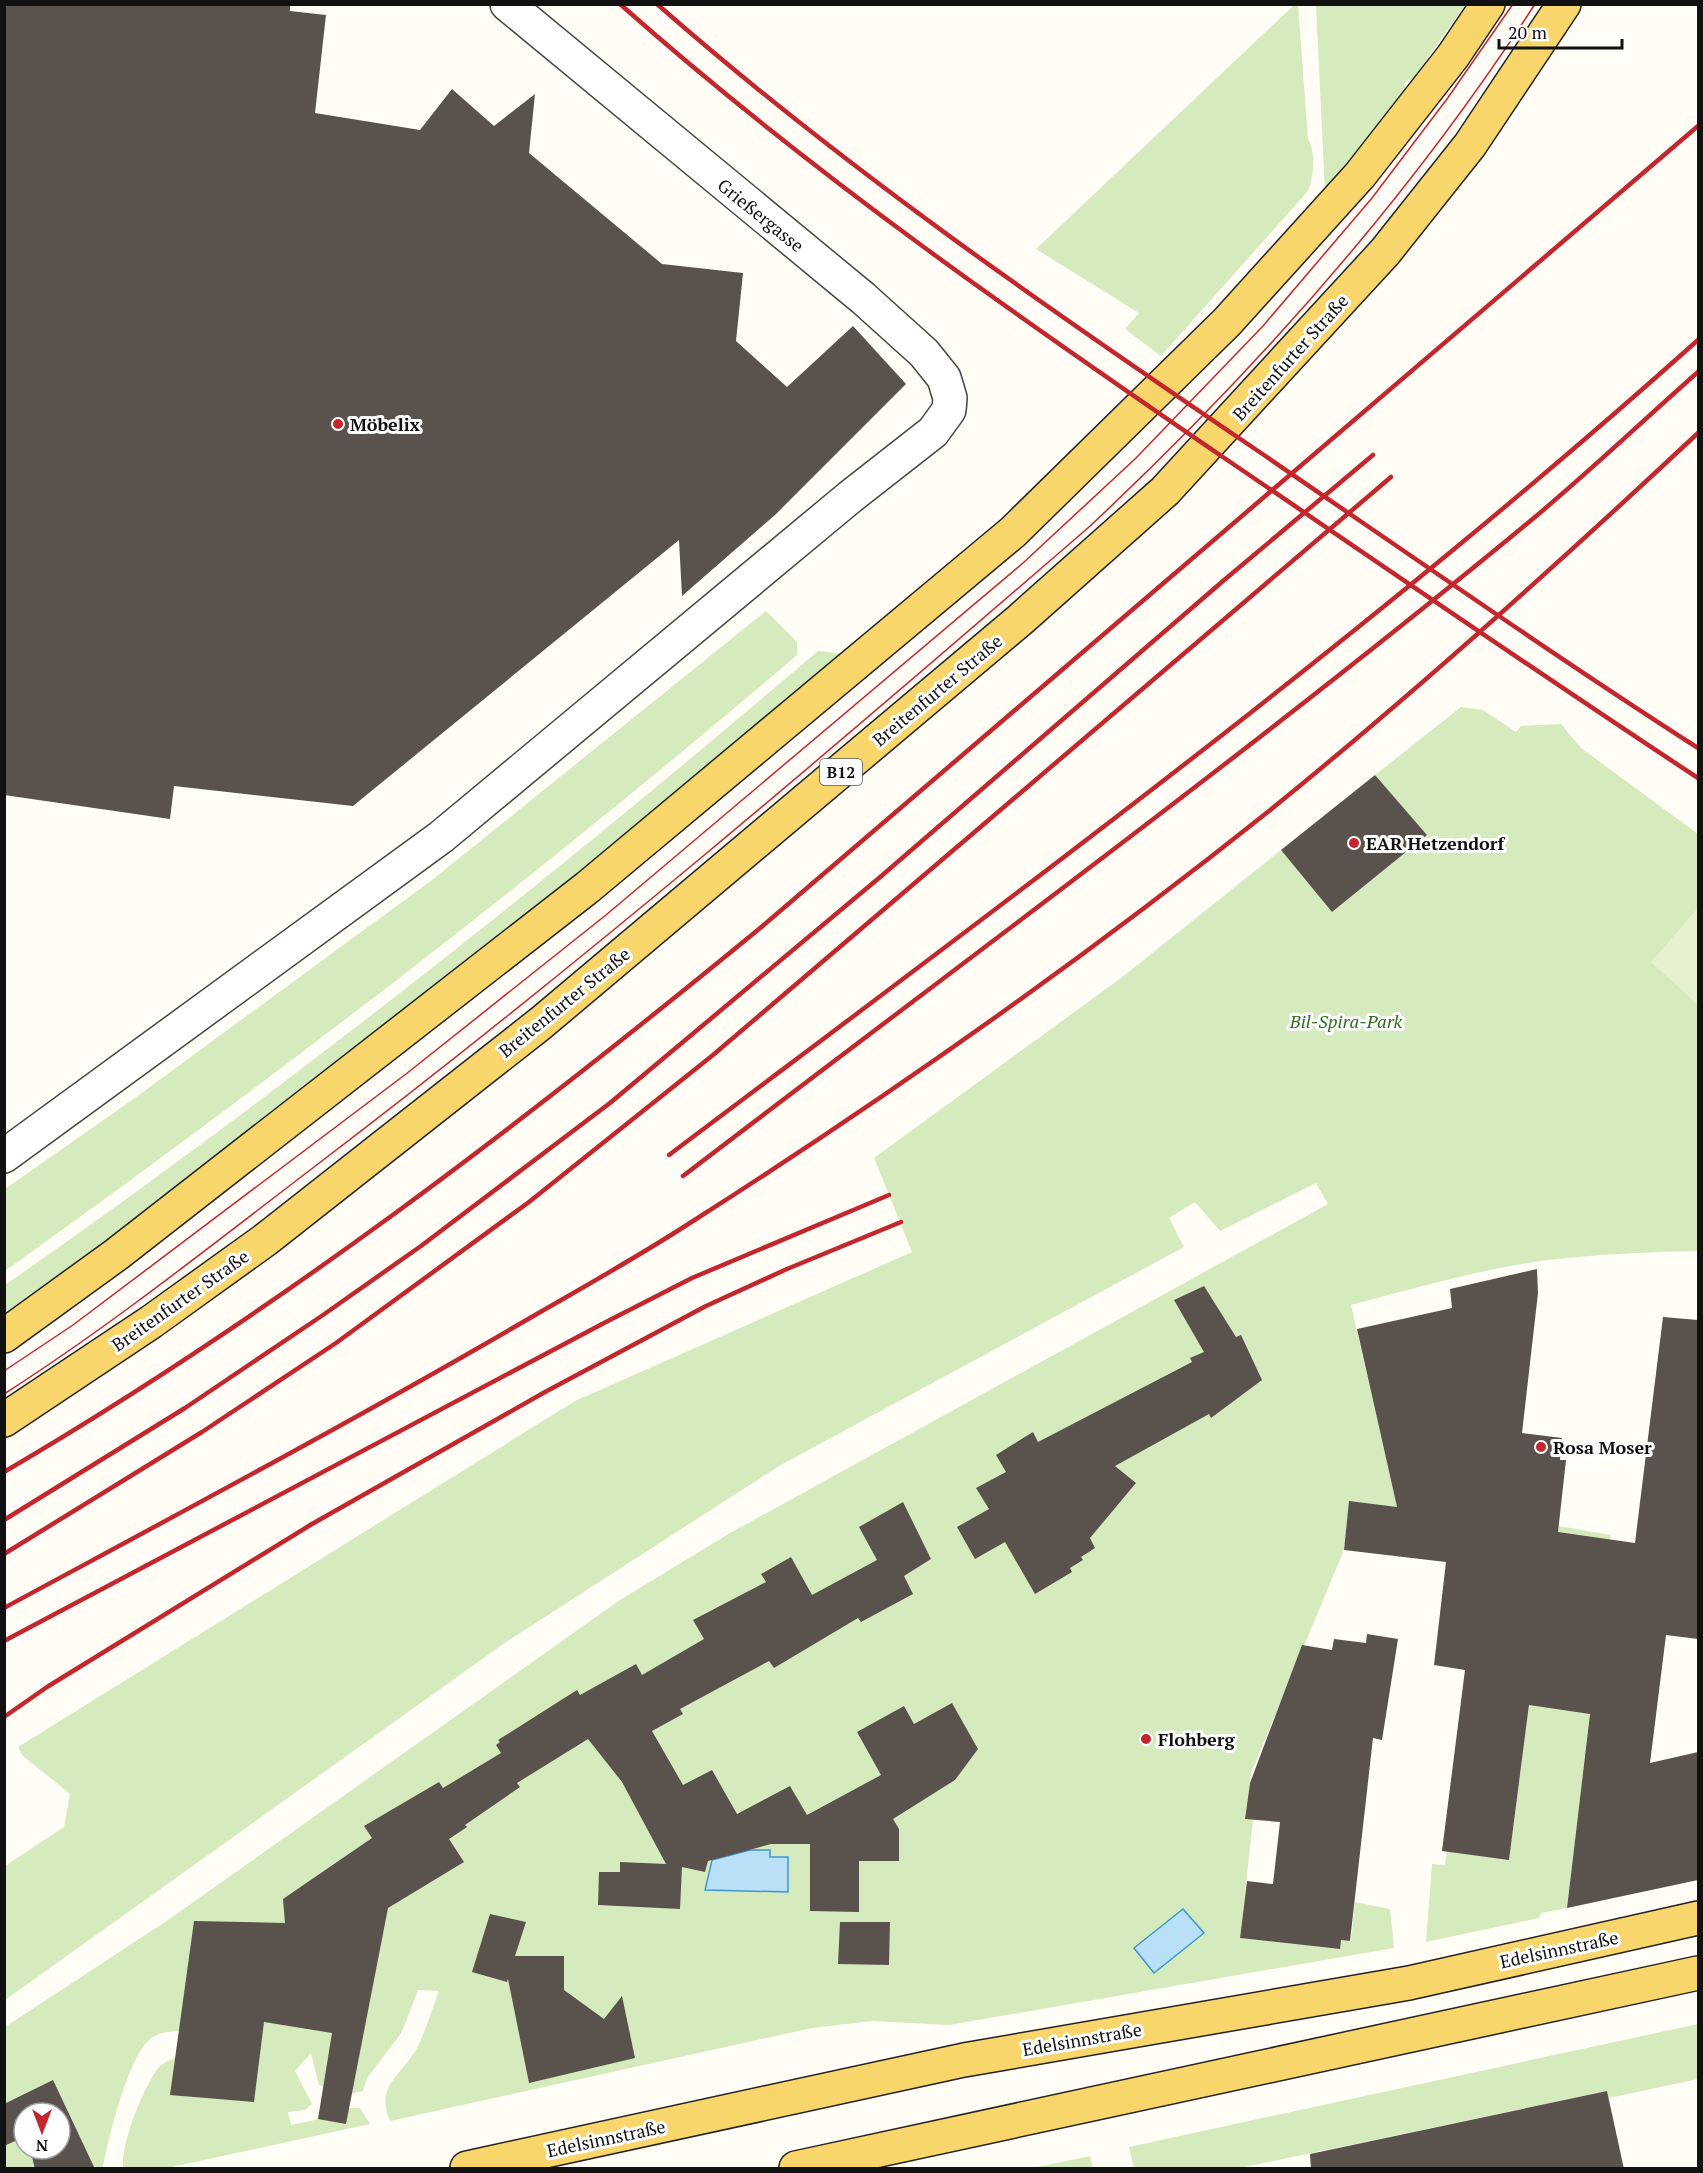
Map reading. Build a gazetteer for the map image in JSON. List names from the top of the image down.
{
  "streets": {
    "main road": ["Breitenfurter Straße", "B12", "Edelsinnstraße"],
    "street": ["Grießergasse"]
  },
  "parks": ["Bil-Spira-Park"],
  "places": [
    "Möbelix",
    "EAR Hetzendorf",
    "Rosa Moser",
    "Flohberg"
  ],
  "scale_bar": "20 m",
  "north": "bottom"
}
